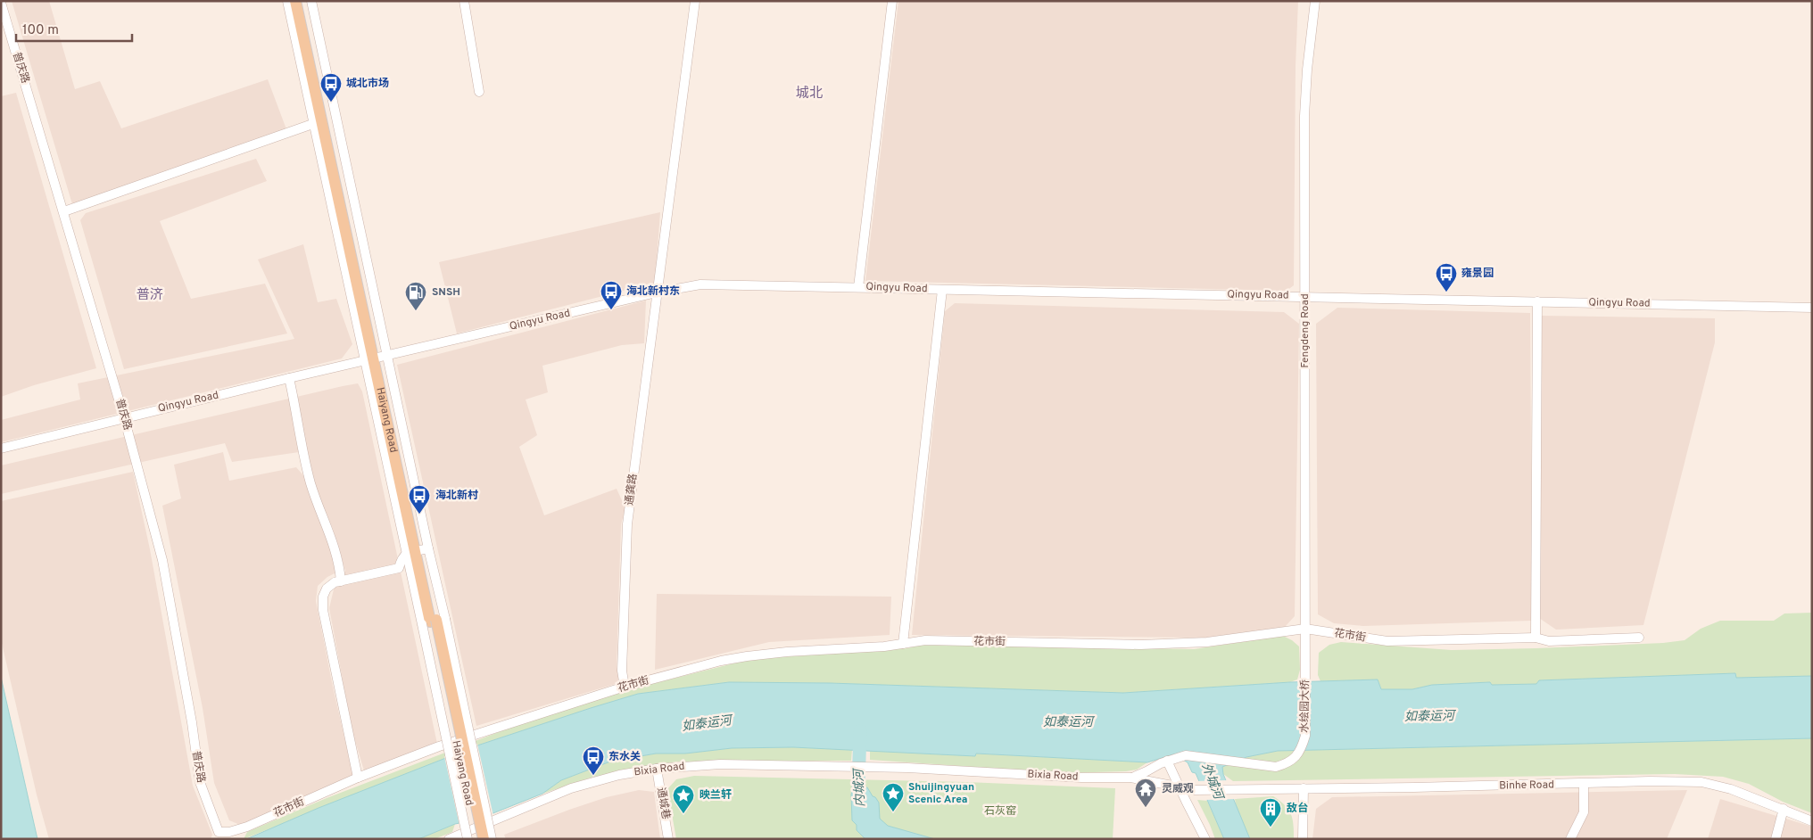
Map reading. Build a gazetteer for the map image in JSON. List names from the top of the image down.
{
  "streets": {
    "main road": ["Haiyang Road"],
    "street": [
      "普庆路",
      "Qingyu Road",
      "Fengdeng Road",
      "通龚路",
      "花市街",
      "水绘园大桥",
      "Bixia Road",
      "Binhe Road",
      "通城巷"
    ]
  },
  "crossings": [
    ["普庆路", "Qingyu Road"],
    ["普庆路", "花市街"],
    ["Qingyu Road", "Fengdeng Road"],
    ["Qingyu Road", "Haiyang Road"],
    ["Qingyu Road", "通龚路"],
    ["Fengdeng Road", "花市街"],
    ["Fengdeng Road", "水绘园大桥"],
    ["Haiyang Road", "Bixia Road"],
    ["通龚路", "花市街"],
    ["Bixia Road", "Binhe Road"],
    ["Bixia Road", "通城巷"]
  ],
  "districts": ["城北", "普济"],
  "water": ["如泰运河", "外城河", "内城河"],
  "parks": ["石灰窑"],
  "places": {
    "bus stop": [
      "城北市场",
      "雍景园",
      "海北新村东",
      "海北新村",
      "东水关"
    ],
    "fuel station": ["SNSH"],
    "temple": ["灵威观"],
    "place": ["Shuijingyuan Scenic Area", "映兰轩"],
    "building": ["敌台"]
  },
  "scale_bar": "100 m"
}
